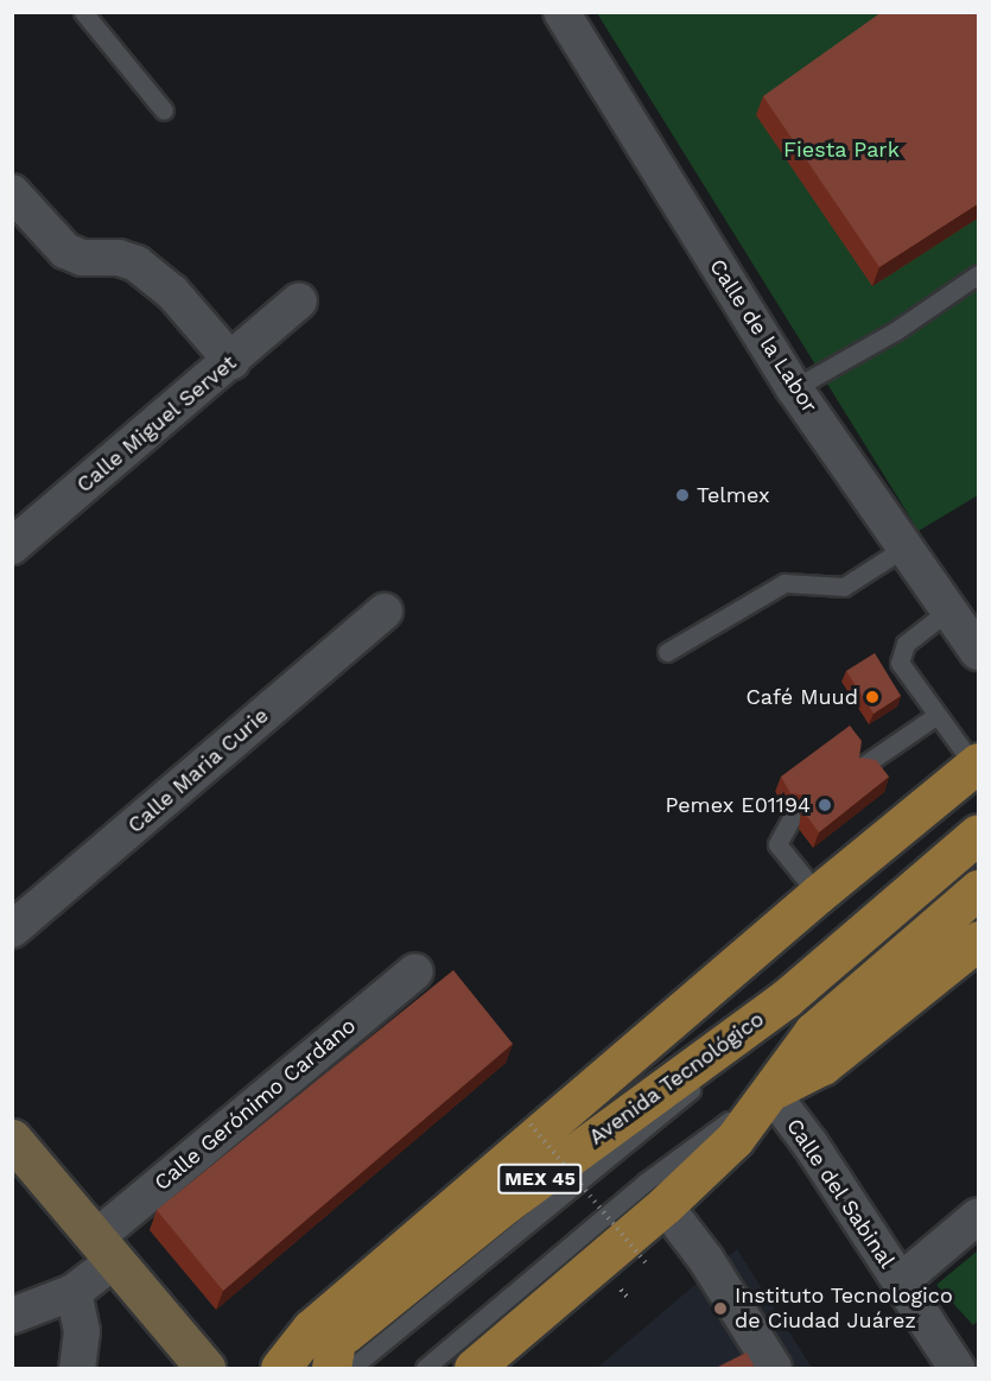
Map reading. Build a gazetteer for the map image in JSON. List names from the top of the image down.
{
  "streets": {
    "main road": ["Avenida Tecnológico", "MEX 45"],
    "street": [
      "Calle de la Labor",
      "Calle Miguel Servet",
      "Calle Maria Curie",
      "Calle Gerónimo Cardano",
      "Calle del Sabinal"
    ]
  },
  "parks": ["Fiesta Park"],
  "places": [
    "Telmex",
    "Café Muud",
    "Pemex E01194",
    "Instituto Tecnologico de Ciudad Juárez"
  ]
}
